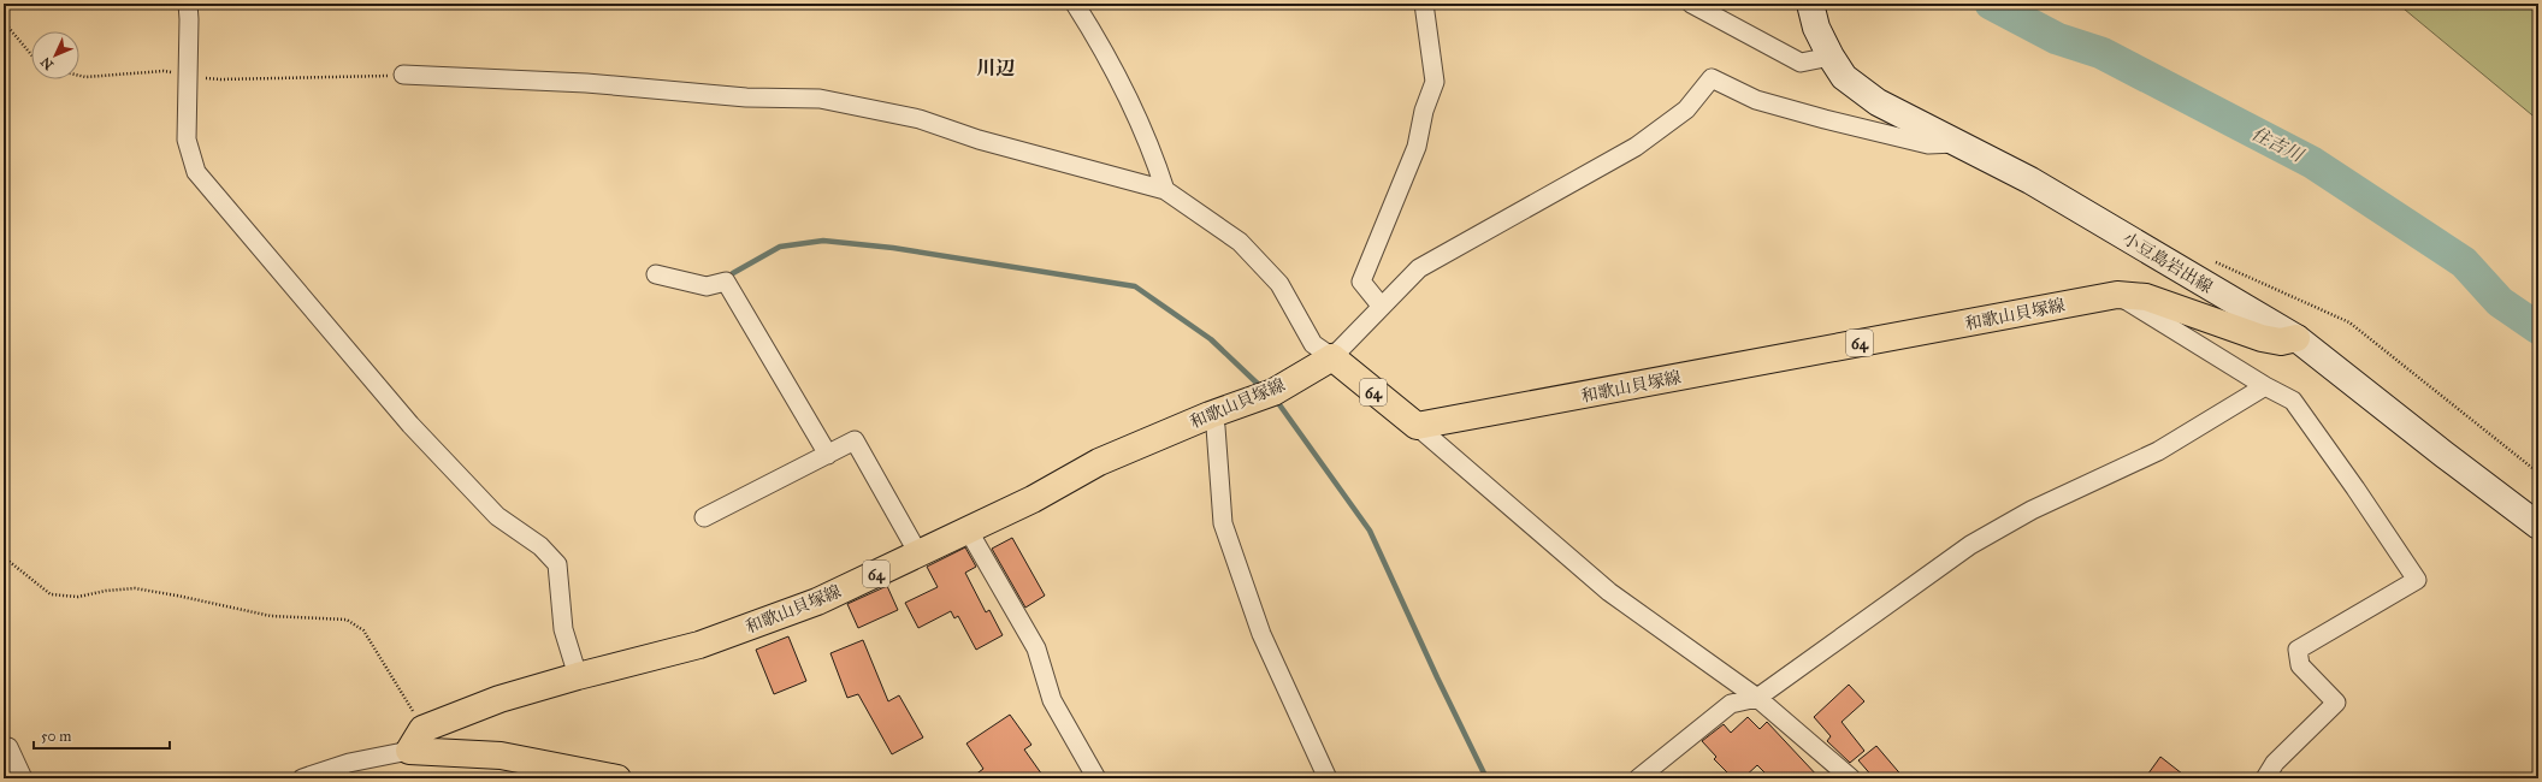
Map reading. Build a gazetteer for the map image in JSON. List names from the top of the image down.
{
  "streets": {
    "main road": ["小豆島岩出線", "和歌山貝塚線", "64"]
  },
  "crossings": [
    ["小豆島岩出線", "和歌山貝塚線"],
    ["和歌山貝塚線", "64"]
  ],
  "districts": ["川辺"],
  "water": ["住吉川"],
  "scale_bar": "50 m",
  "north": "bottom left"
}
